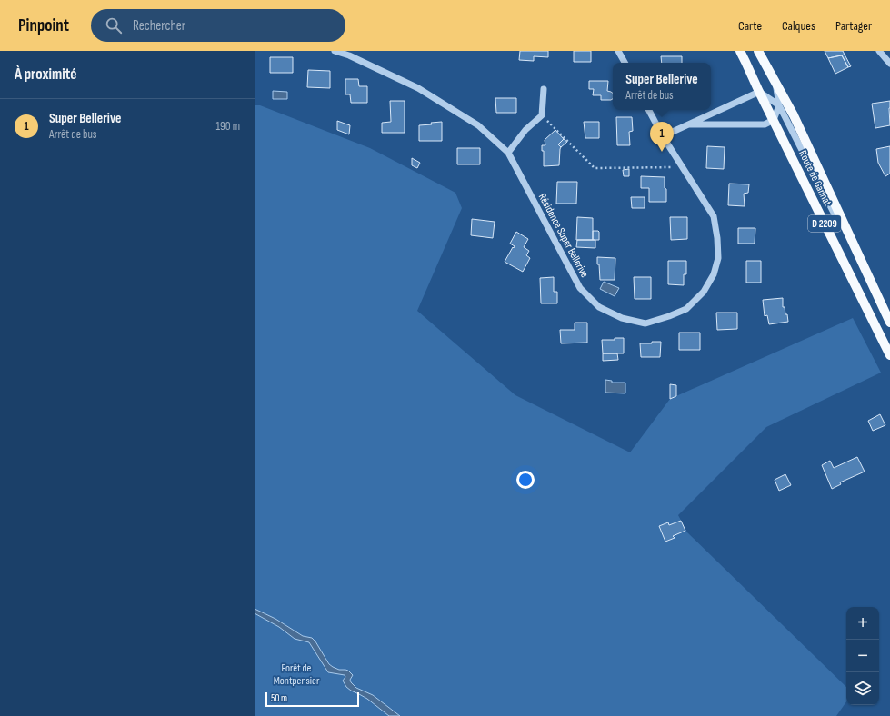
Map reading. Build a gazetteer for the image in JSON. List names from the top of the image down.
{
  "streets": {
    "main road": ["Route de Gannat", "D 2209"],
    "street": ["Résidence Super Bellerive"]
  },
  "parks": ["Forêt de Montpensier"],
  "scale_bar": "50 m",
  "page": {
    "header": "Pinpoint",
    "search": "Rechercher",
    "nav": ["Carte", "Calques", "Partager"],
    "heading": "À proximité",
    "popup": ["Super Bellerive", "Arrêt de bus"],
    "list": [
      {
        "mark": "1",
        "name": "Super Bellerive",
        "note": "Arrêt de bus",
        "value": "190 m"
      }
    ],
    "pins": "1",
    "map_buttons": ["+", "−"],
    "scale": "50 m"
  }
}
